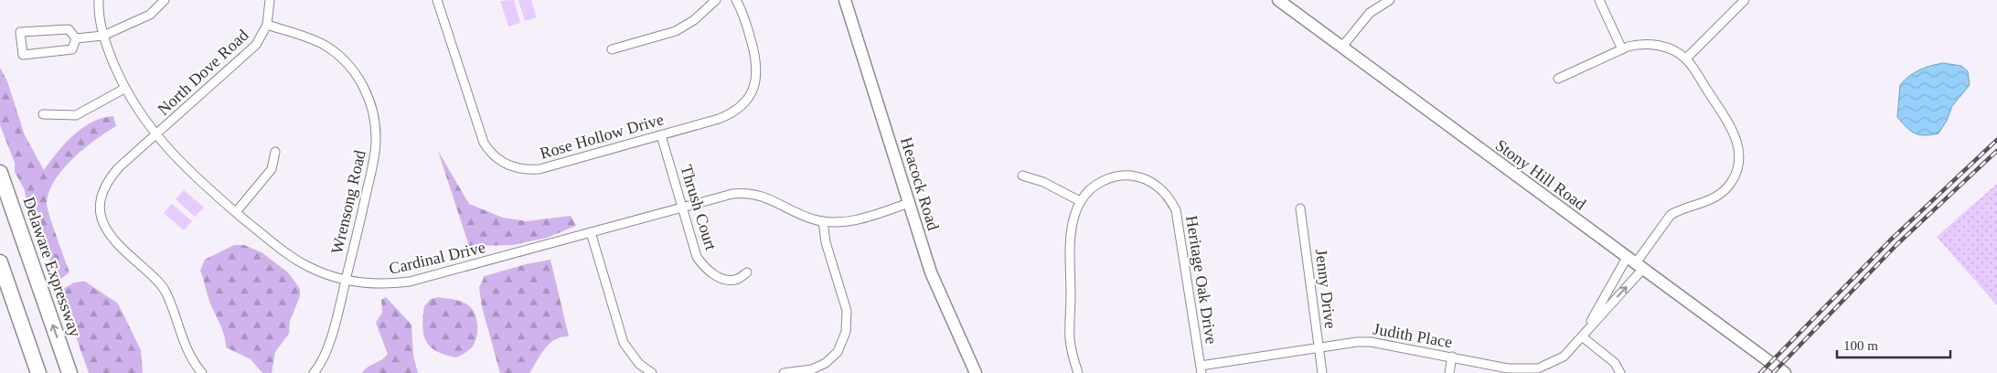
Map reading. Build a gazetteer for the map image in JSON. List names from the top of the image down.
{
  "streets": {
    "highway": ["Delaware Expressway"],
    "street": [
      "North Dove Road",
      "Rose Hollow Drive",
      "Stony Hill Road",
      "Heacock Road",
      "Wrensong Road",
      "Thrush Court",
      "Cardinal Drive",
      "Heritage Oak Drive",
      "Jenny Drive",
      "Judith Place"
    ]
  },
  "crossings": [
    ["North Dove Road", "Wrensong Road"],
    ["North Dove Road", "Cardinal Drive"],
    ["Rose Hollow Drive", "Thrush Court"],
    ["Stony Hill Road", "Judith Place"],
    ["Heacock Road", "Cardinal Drive"],
    ["Wrensong Road", "Cardinal Drive"],
    ["Thrush Court", "Cardinal Drive"],
    ["Heritage Oak Drive", "Judith Place"],
    ["Jenny Drive", "Judith Place"]
  ],
  "scale_bar": "100 m"
}
